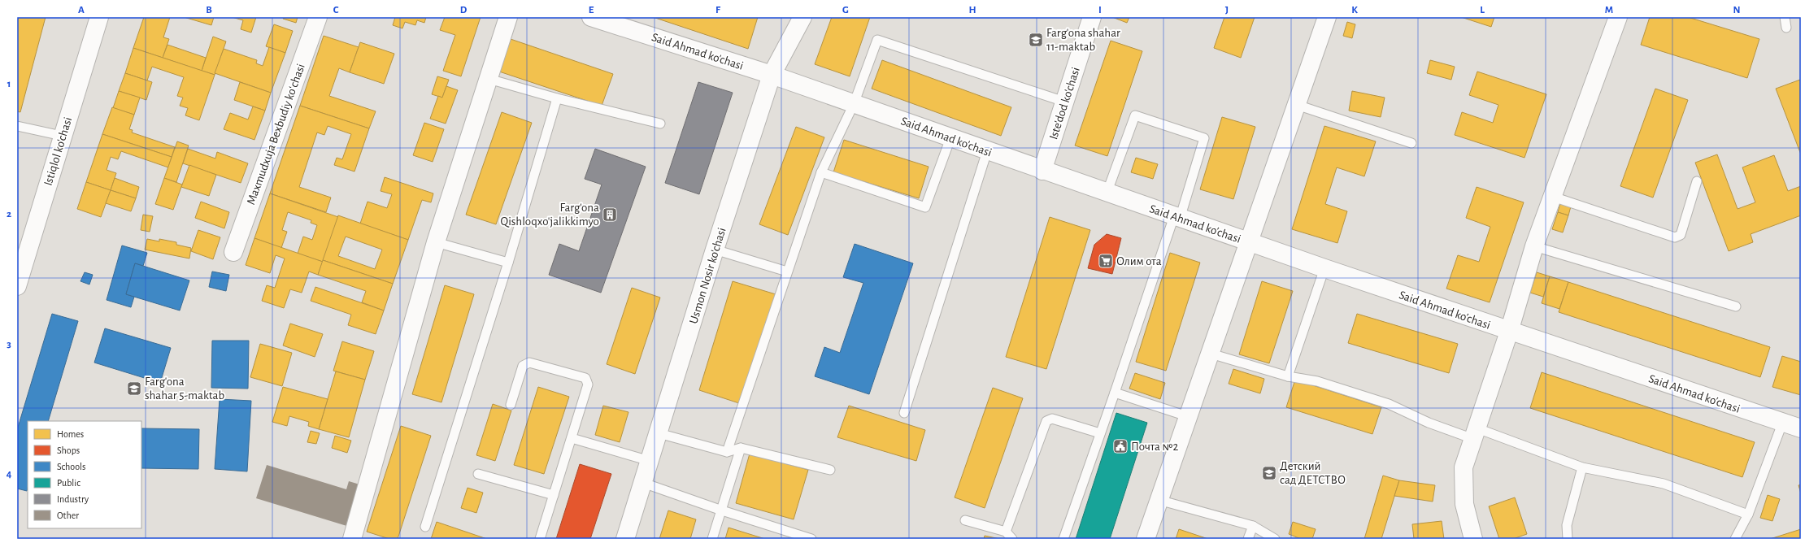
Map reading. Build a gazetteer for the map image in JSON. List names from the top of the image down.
{
  "streets": {
    "street": [
      "Said Ahmad ko'chasi",
      "Iste'dod ko'chasi",
      "Maxmudxuja Bexbudiy koʻchasi",
      "Istiqlol ko'chasi",
      "Usmon Nosir ko'chasi"
    ]
  },
  "crossings": [
    ["Said Ahmad ko'chasi", "Iste'dod ko'chasi"],
    ["Said Ahmad ko'chasi", "Usmon Nosir ko'chasi"]
  ],
  "places": {
    "school or university": ["Farg'ona shahar 11-maktab", "Farg'ona shahar 5-maktab", "Детский сад ДЕТСТВО"],
    "building": ["Farg'ona Qishloqxo'jalikkimyo"],
    "supermarket": ["Олим ота"],
    "public building": ["Почта №2"]
  },
  "legend": [
    "Homes",
    "Shops",
    "Schools",
    "Public",
    "Industry",
    "Other"
  ],
  "grid": {
    "columns": [
      "A",
      "B",
      "C",
      "D",
      "E",
      "F",
      "G",
      "H",
      "I",
      "J",
      "K",
      "L",
      "M",
      "N"
    ],
    "rows": [
      "1",
      "2",
      "3",
      "4"
    ]
  }
}
